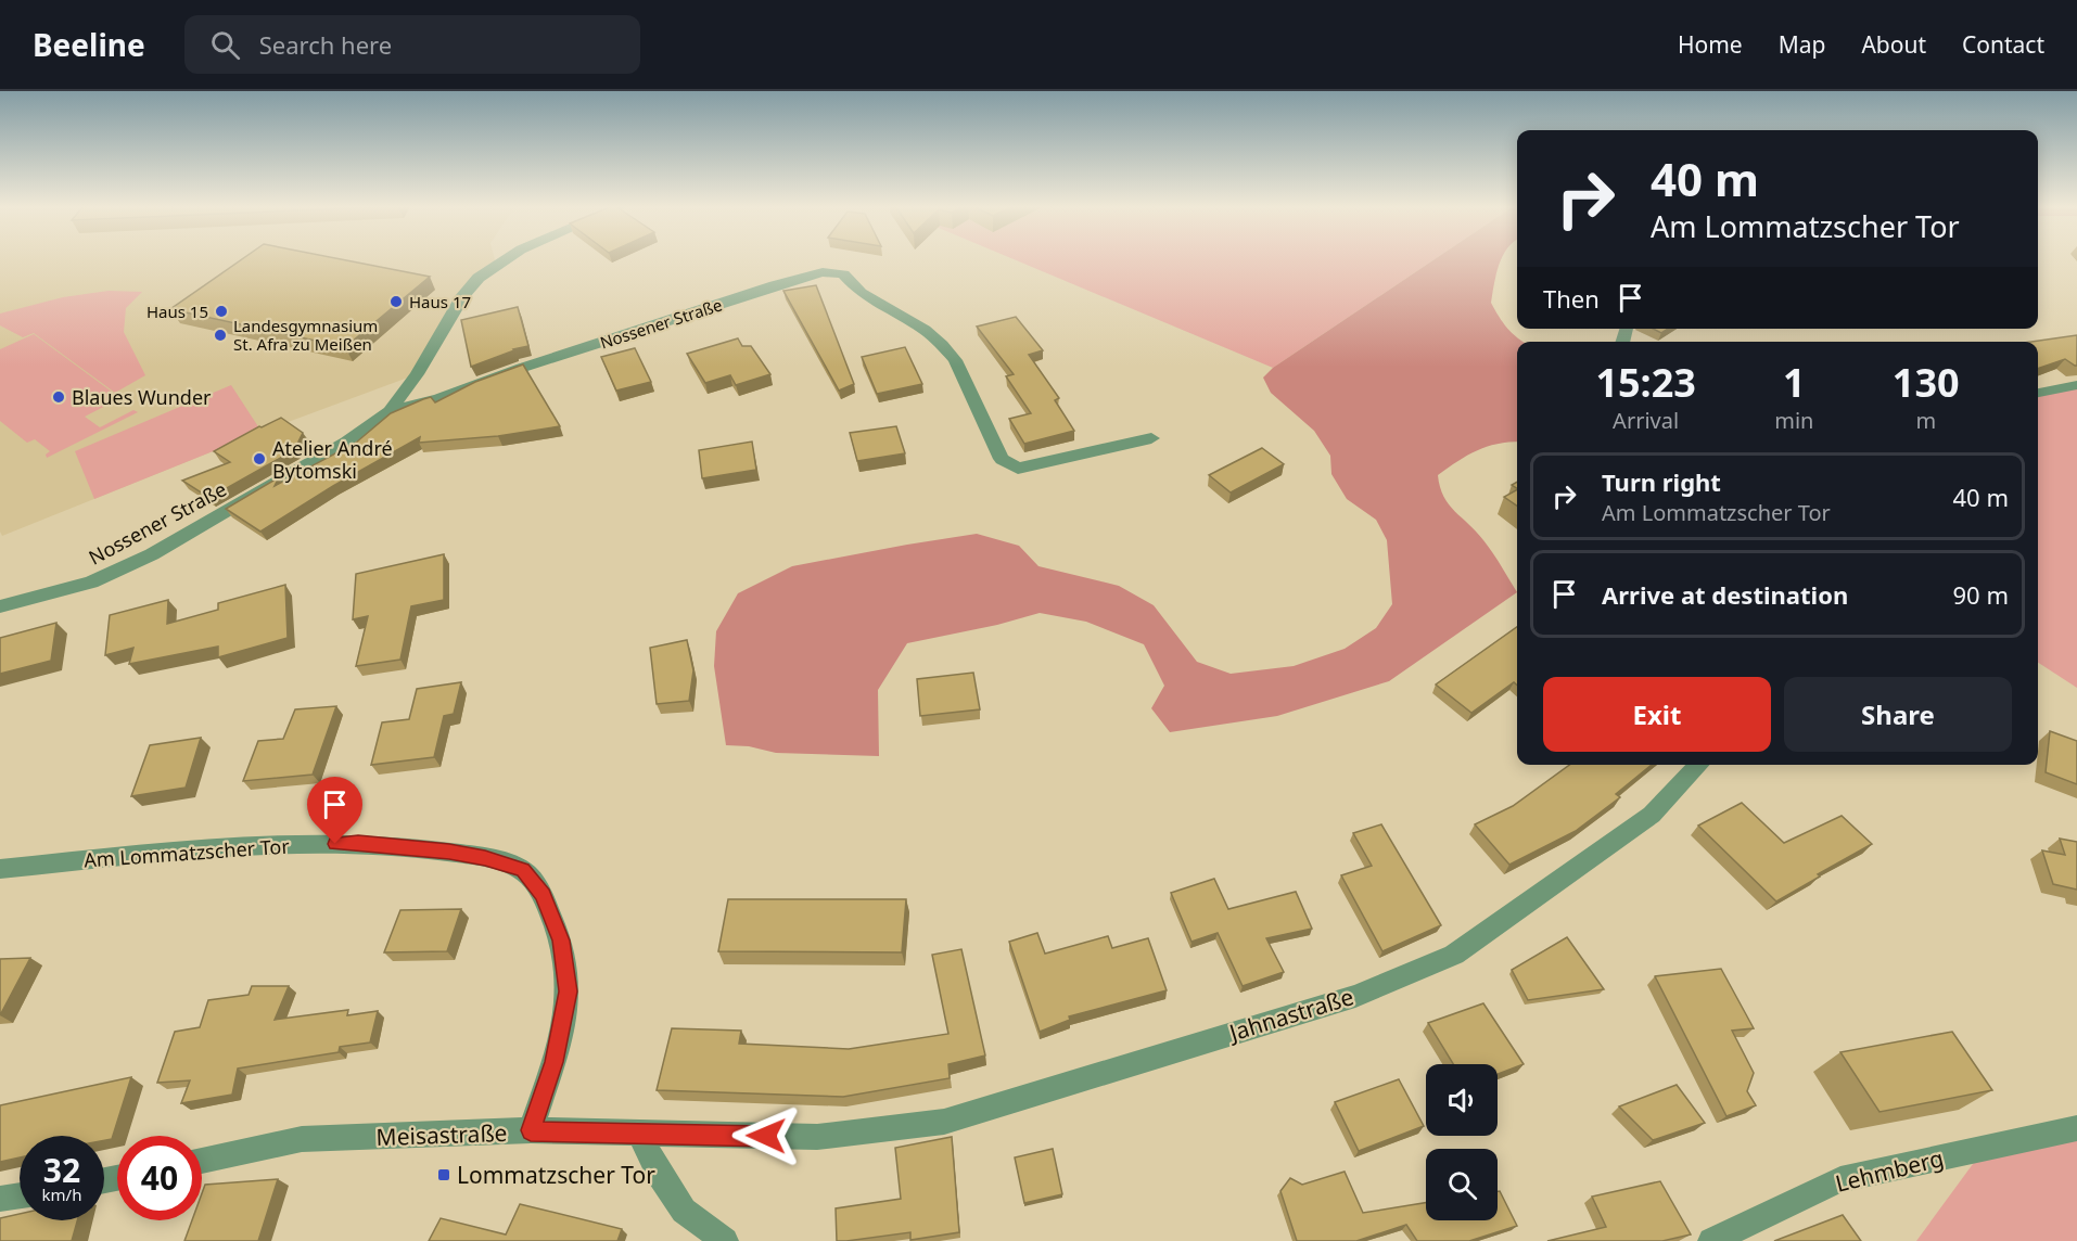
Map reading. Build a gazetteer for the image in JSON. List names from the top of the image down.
{
  "streets": {
    "street": [
      "Nossener Straße",
      "Am Lommatzscher Tor",
      "Jahnastraße",
      "Meisastraße",
      "Lehmberg"
    ]
  },
  "crossings": [
    ["Am Lommatzscher Tor", "Meisastraße"],
    ["Jahnastraße", "Meisastraße"]
  ],
  "places": {
    "other": [
      "Haus 17",
      "Haus 15",
      "Landesgymnasium St. Afra zu Meißen",
      "Blaues Wunder",
      "Atelier André Bytomski"
    ],
    "transit": ["Lommatzscher Tor"]
  },
  "page": {
    "header": "Beeline",
    "search": "Search here",
    "nav": [
      "Home",
      "Map",
      "About",
      "Contact"
    ],
    "turn": ["40 m", "Am Lommatzscher Tor"],
    "then": "Then",
    "eta": [
      "15:23",
      "Arrival",
      "1",
      "min",
      "130",
      "m"
    ],
    "list": [
      {
        "name": "Turn right",
        "note": "Am Lommatzscher Tor",
        "value": "40 m"
      },
      {
        "name": "Arrive at destination",
        "value": "90 m"
      }
    ],
    "buttons": ["Exit", "Share"],
    "speed": "32 km/h",
    "limit": "40"
  }
}
